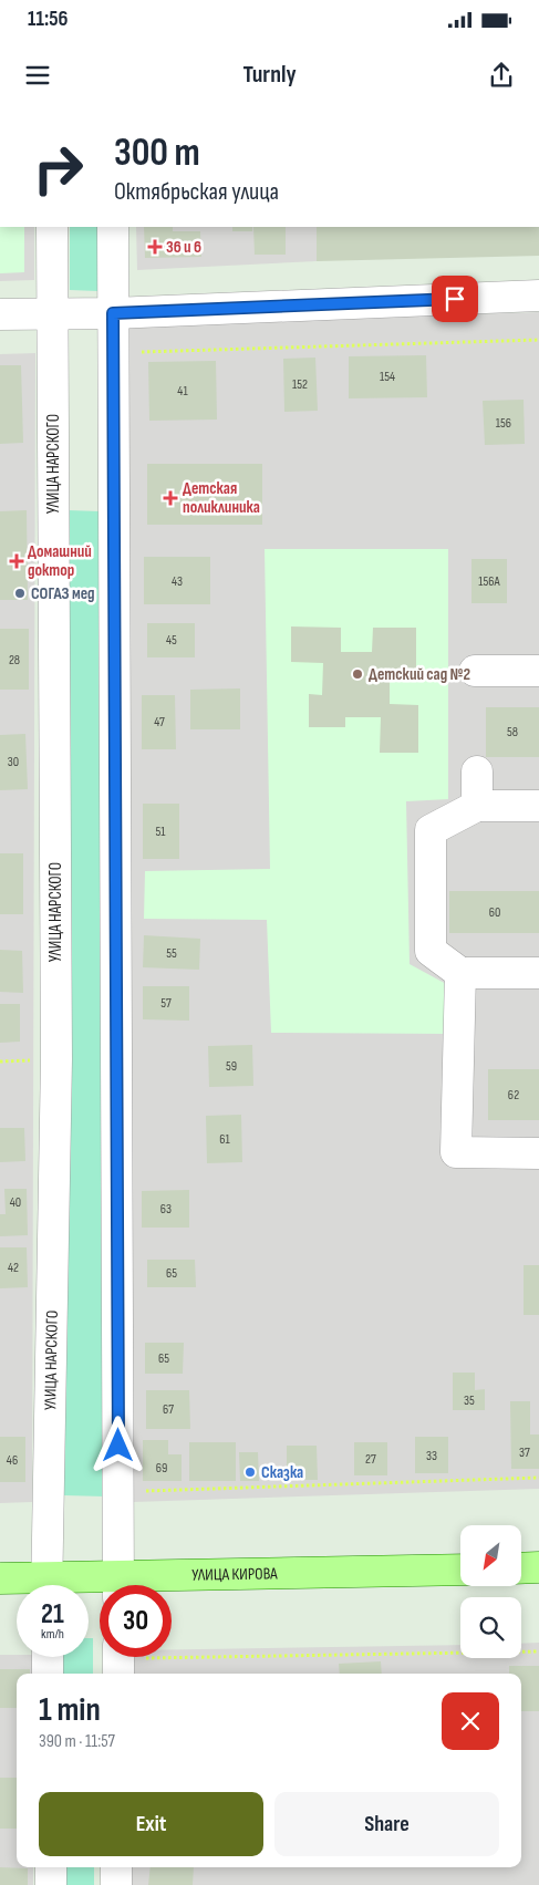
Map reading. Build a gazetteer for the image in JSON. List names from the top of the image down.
{
  "streets": {
    "main road": ["УЛИЦА КИРОВА"],
    "street": ["УЛИЦА НАРСКОГО"]
  },
  "places": {
    "health": ["36 и 6", "Детская поликлиника", "Домашний доктор"],
    "other": ["СОГАЗ мед", "Детский сад №2", "Сказка"]
  },
  "house_numbers": [
    "154",
    "152",
    "41",
    "156",
    "43",
    "156А",
    "45",
    "28",
    "47",
    "58",
    "30",
    "51",
    "60",
    "55",
    "57",
    "59",
    "62",
    "61",
    "40",
    "63",
    "42",
    "65",
    "65",
    "35",
    "67",
    "37",
    "33",
    "27",
    "46",
    "69"
  ],
  "north": "bottom left",
  "page": {
    "status": "11:56",
    "header": "Turnly",
    "turn": ["300 m", "Октябрьская улица"],
    "speed": "21 km/h",
    "limit": "30",
    "heading": ["1 min", "390 m · 11:57"],
    "buttons": ["Exit", "Share"]
  }
}
